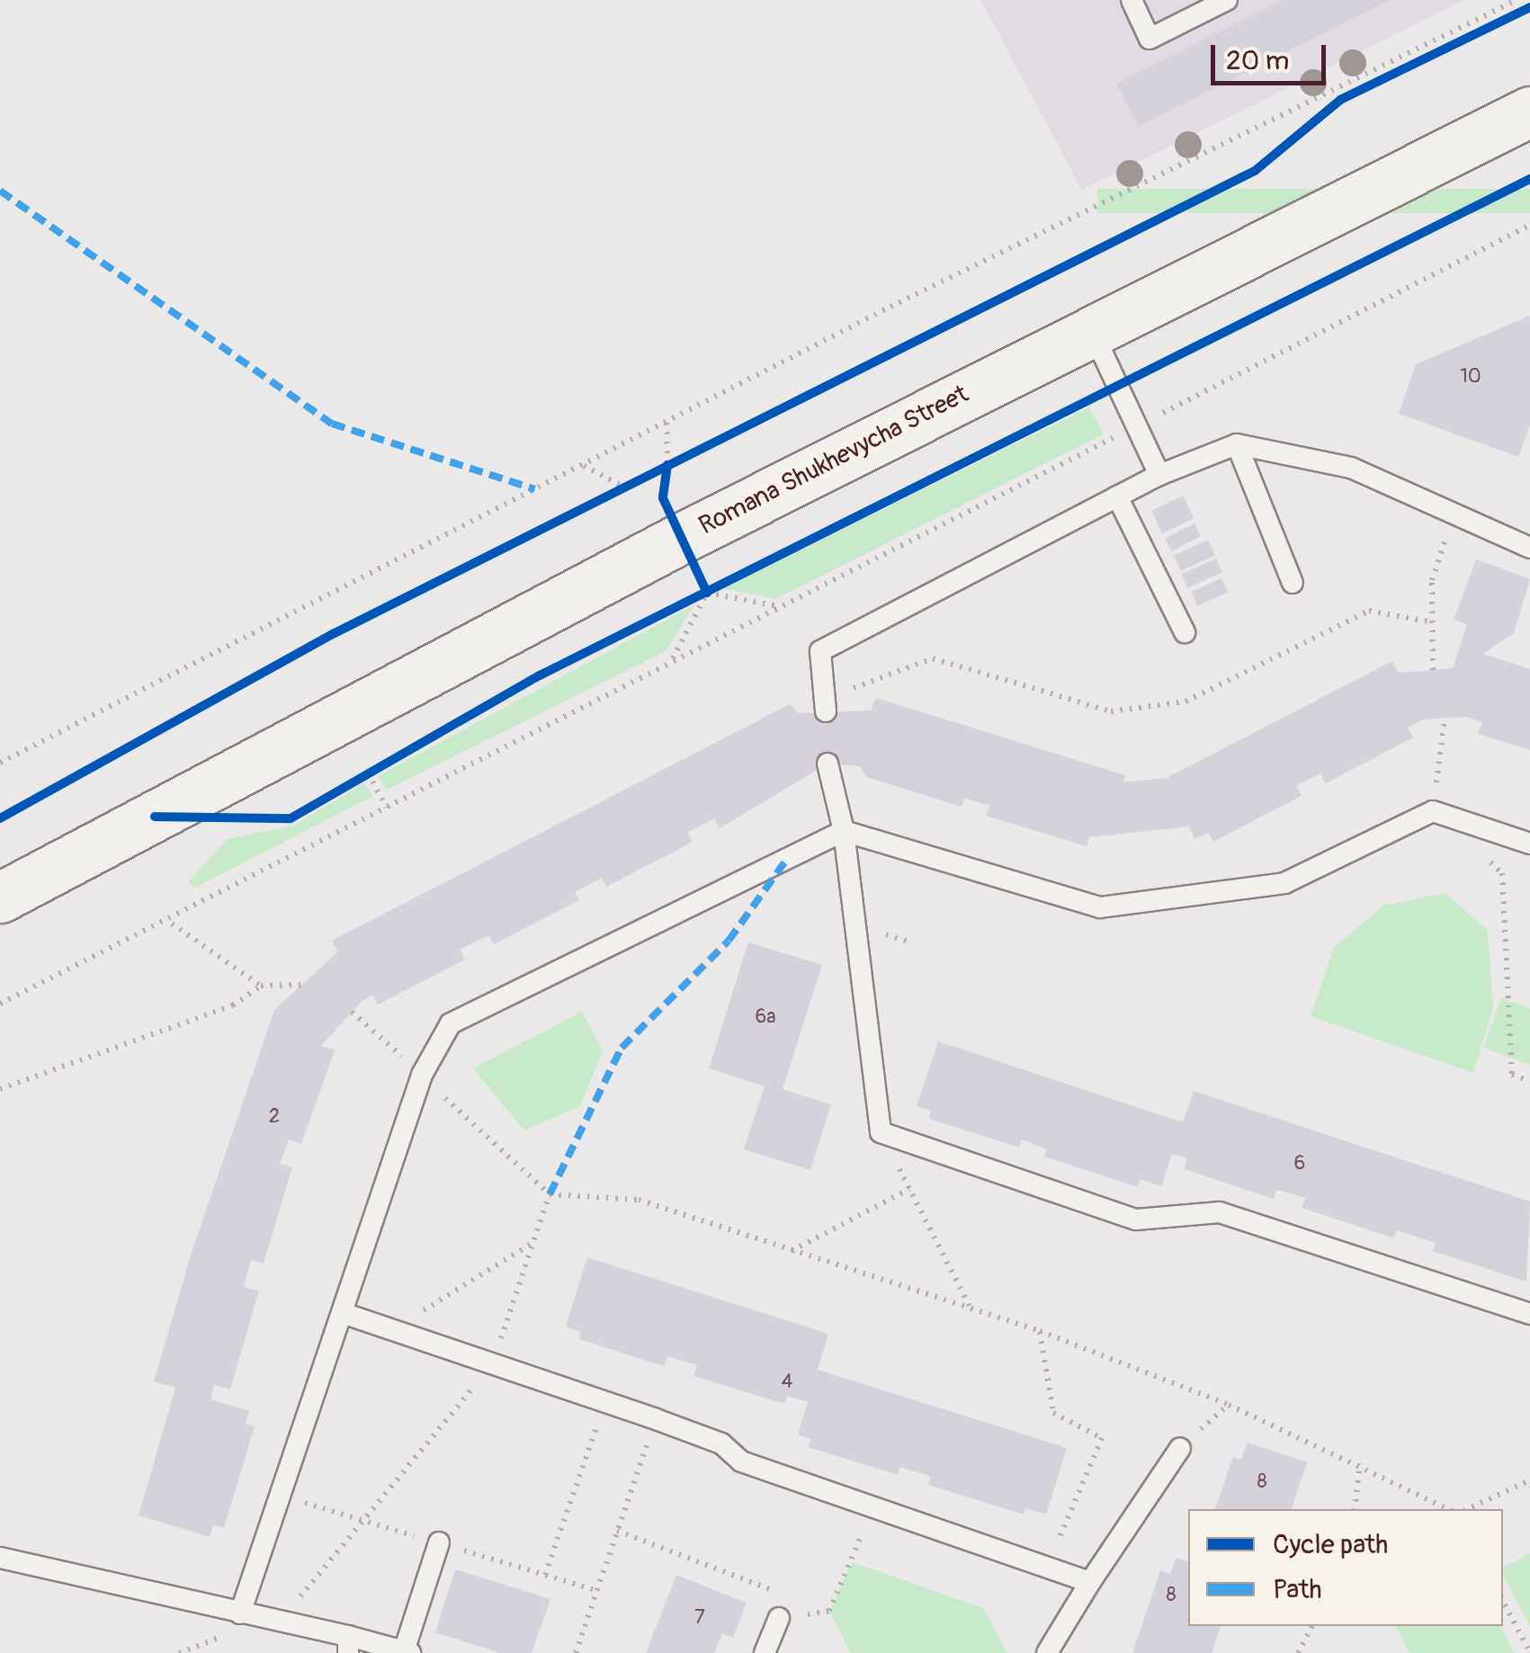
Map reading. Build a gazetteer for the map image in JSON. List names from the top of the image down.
{
  "streets": {
    "main road": ["Romana Shukhevycha Street"]
  },
  "house_numbers": [
    "10",
    "6а",
    "2",
    "6",
    "4",
    "8",
    "8",
    "7"
  ],
  "legend": ["Cycle path", "Path"],
  "scale_bar": "20 m"
}
